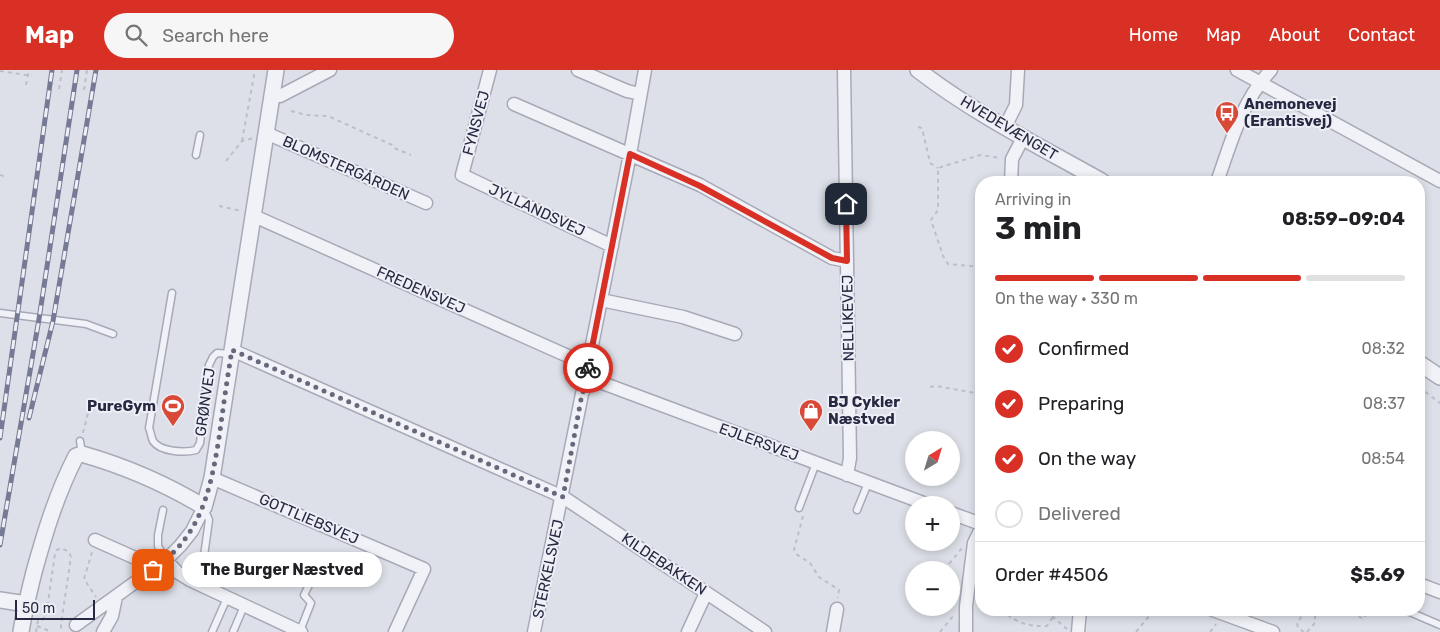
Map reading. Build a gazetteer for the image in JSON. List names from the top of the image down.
{
  "streets": {
    "street": [
      "FYNSVEJ",
      "HVEDEVÆNGET",
      "BLOMSTERGÅRDEN",
      "JYLLANDSVEJ",
      "FREDENSVEJ",
      "NELLIKEVEJ",
      "GRØNVEJ",
      "EJLERSVEJ",
      "GOTTLIEBSVEJ",
      "KILDEBAKKEN",
      "STERKELSVEJ"
    ]
  },
  "crossings": [
    ["FYNSVEJ", "JYLLANDSVEJ"],
    ["BLOMSTERGÅRDEN", "GRØNVEJ"],
    ["JYLLANDSVEJ", "STERKELSVEJ"],
    ["FREDENSVEJ", "GRØNVEJ"],
    ["FREDENSVEJ", "STERKELSVEJ"],
    ["NELLIKEVEJ", "EJLERSVEJ"],
    ["GRØNVEJ", "GOTTLIEBSVEJ"],
    ["GRØNVEJ", "KILDEBAKKEN"],
    ["EJLERSVEJ", "STERKELSVEJ"],
    ["KILDEBAKKEN", "STERKELSVEJ"]
  ],
  "places": {
    "bus stop": ["Anemonevej (Erantisvej)"],
    "sports": ["PureGym"],
    "shop": ["BJ Cykler Næstved"],
    "other": ["The Burger Næstved"]
  },
  "scale_bar": "50 m",
  "north": "top right",
  "page": {
    "header": "Map",
    "search": "Search here",
    "nav": [
      "Home",
      "Map",
      "About",
      "Contact"
    ],
    "heading": ["3 min", "Arriving in", "08:59–09:04"],
    "panel": ["Order #4506", "$5.69"],
    "bar": "On the way · 330 m",
    "list": [
      ["Confirmed", "08:32"],
      ["Preparing", "08:37"],
      ["On the way", "08:54"],
      "Delivered"
    ],
    "map_buttons": ["+", "−"],
    "bubble": "The Burger Næstved",
    "scale": "50 m"
  }
}
